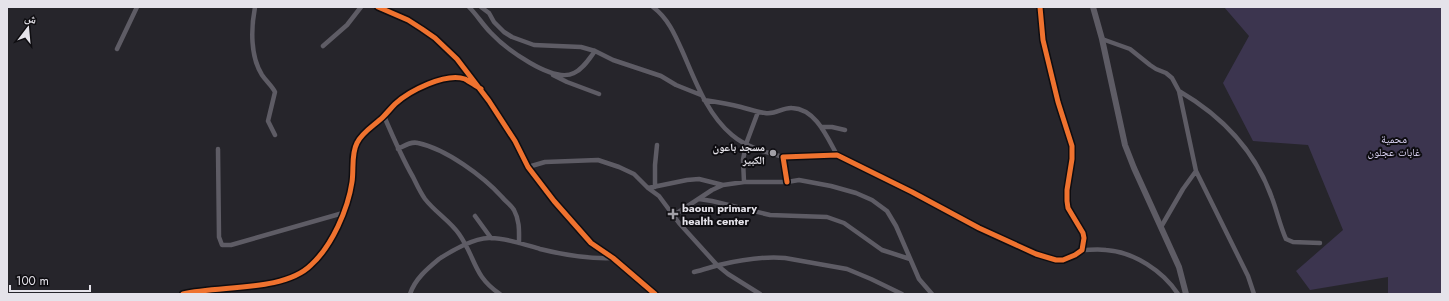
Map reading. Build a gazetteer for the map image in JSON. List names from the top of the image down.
{
  "parks": ["محمية غابات عجلون"],
  "places": {
    "other": ["مسجد باعون الكبير"],
    "health": ["baoun primary health center"]
  },
  "scale_bar": "100 m",
  "north": "top"
}
